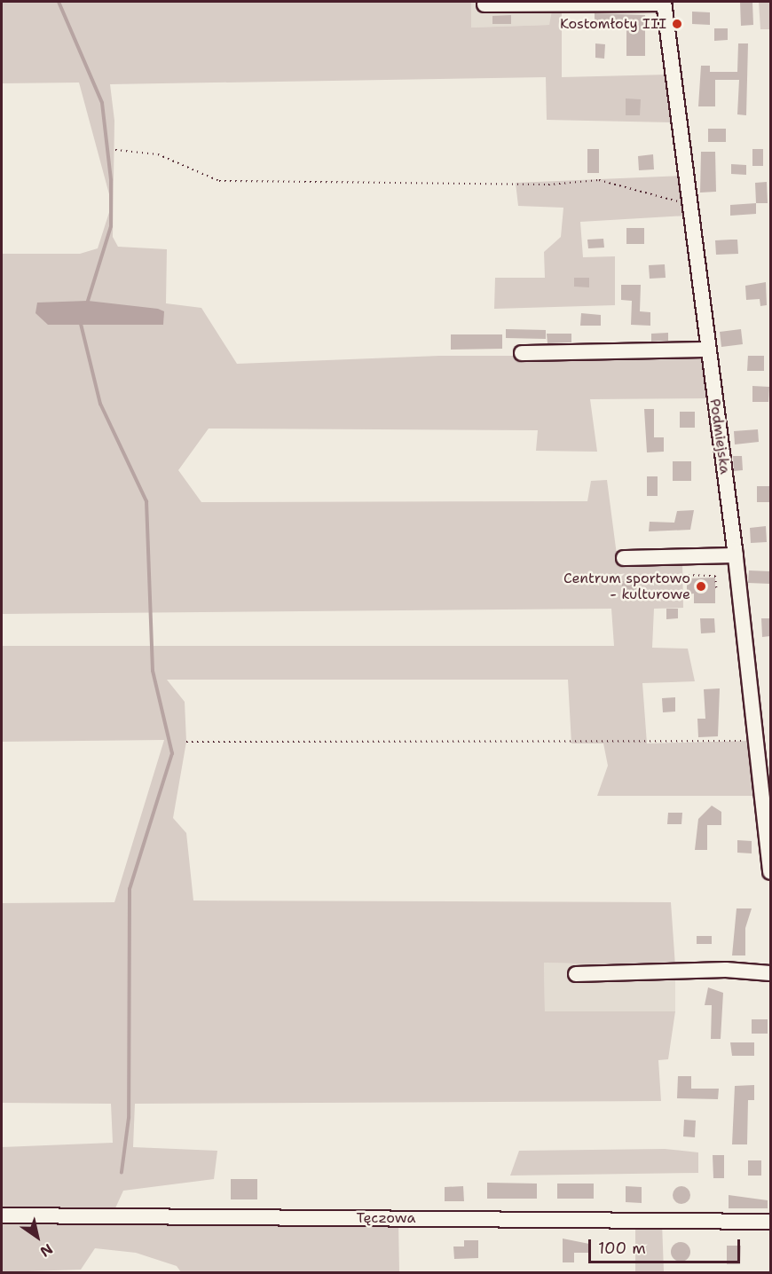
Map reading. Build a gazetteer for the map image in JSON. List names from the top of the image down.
{
  "streets": {
    "street": ["Podmiejska", "Tęczowa"]
  },
  "places": ["Kostomłoty III", "Centrum sportowo - kulturowe"],
  "scale_bar": "100 m",
  "north": "bottom right"
}
